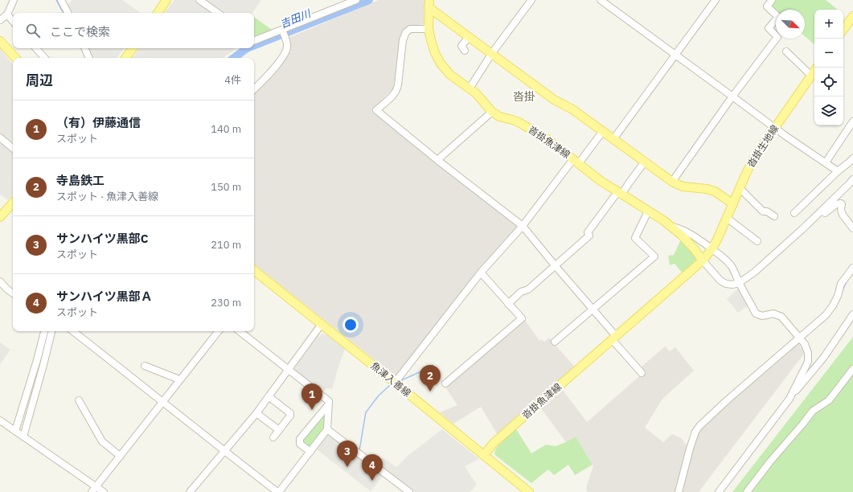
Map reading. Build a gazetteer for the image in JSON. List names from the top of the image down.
{
  "streets": {
    "main road": ["沓掛魚津線", "沓掛生地線", "魚津入善線"]
  },
  "crossings": [
    ["沓掛魚津線", "沓掛生地線"],
    ["沓掛魚津線", "魚津入善線"]
  ],
  "districts": ["沓掛"],
  "water": ["吉田川"],
  "north": "bottom right",
  "page": {
    "map_buttons": ["+", "−"],
    "search": "ここで検索",
    "heading": ["周辺", "4件"],
    "list": [
      {
        "mark": "1",
        "name": "（有）伊藤通信",
        "note": "スポット",
        "value": "140 m"
      },
      {
        "mark": "2",
        "name": "寺島鉄工",
        "note": "スポット · 魚津入善線",
        "value": "150 m"
      },
      {
        "mark": "3",
        "name": "サンハイツ黒部C",
        "note": "スポット",
        "value": "210 m"
      },
      {
        "mark": "4",
        "name": "サンハイツ黒部Ａ",
        "note": "スポット",
        "value": "230 m"
      }
    ],
    "pins": [
      "2",
      "1",
      "3",
      "4"
    ]
  }
}
